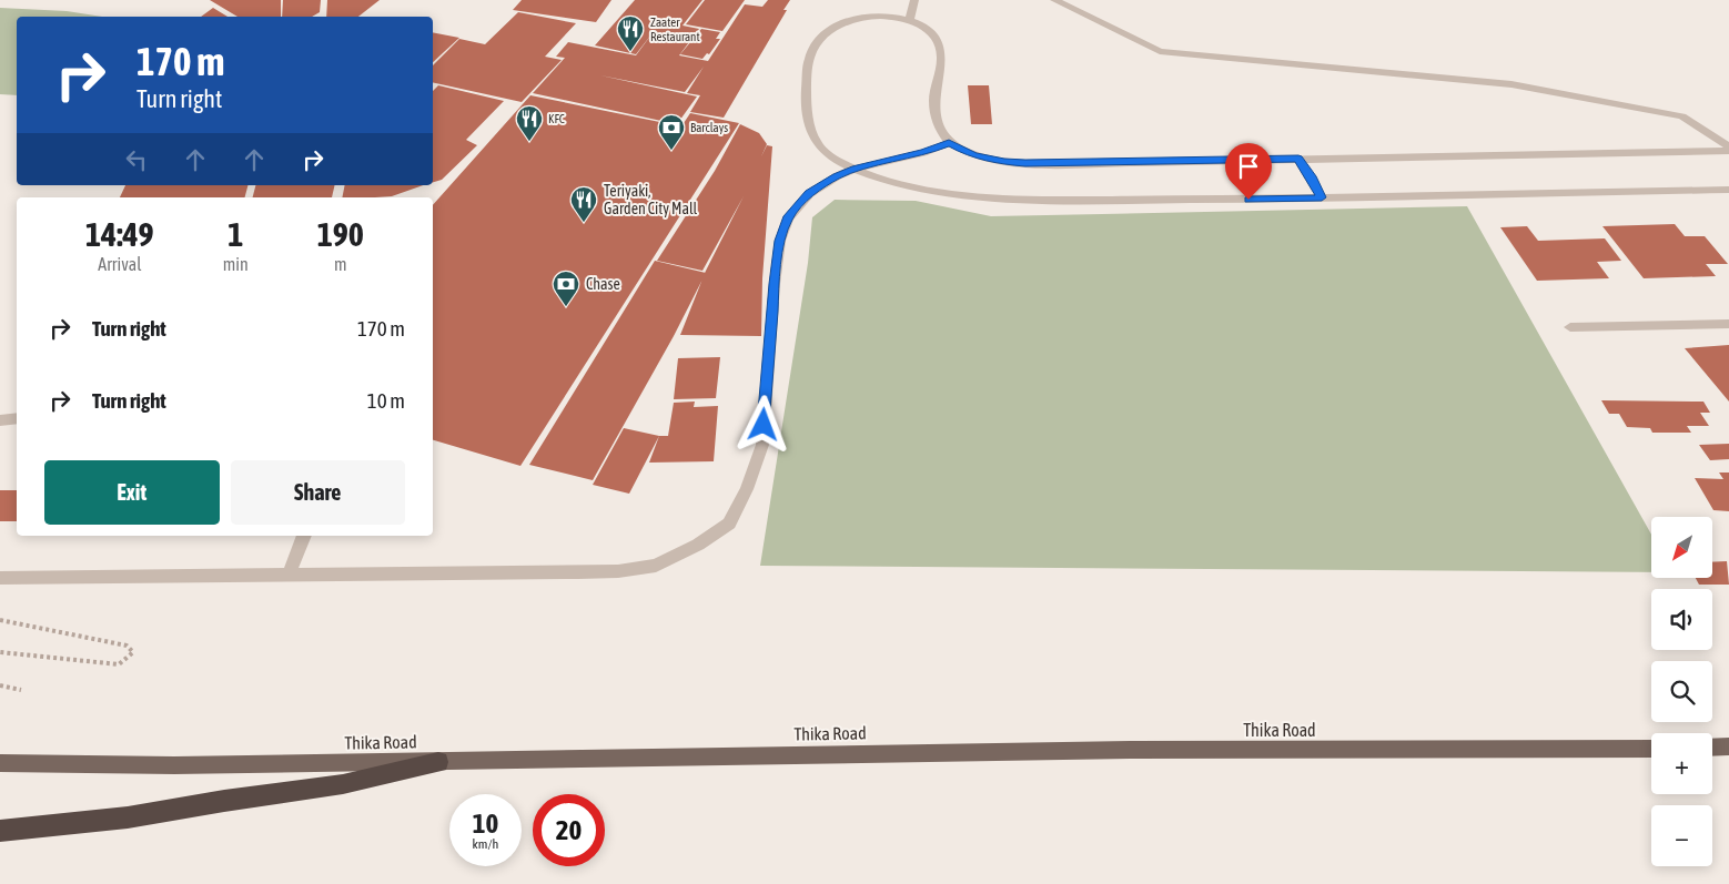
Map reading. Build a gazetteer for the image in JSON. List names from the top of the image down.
{
  "streets": {
    "main road": ["Thika Road"]
  },
  "places": {
    "restaurant": ["Zaater Restaurant", "KFC", "Teriyaki, Garden City Mall"],
    "bank": ["Barclays", "Chase"]
  },
  "north": "bottom left",
  "page": {
    "turn": ["170 m", "Turn right"],
    "eta": [
      "14:49",
      "Arrival",
      "1",
      "min",
      "190",
      "m"
    ],
    "list": [
      {
        "name": "Turn right",
        "value": "170 m"
      },
      {
        "name": "Turn right",
        "value": "10 m"
      }
    ],
    "buttons": ["Exit", "Share"],
    "map_buttons": ["+", "−"],
    "speed": "10 km/h",
    "limit": "20"
  }
}
